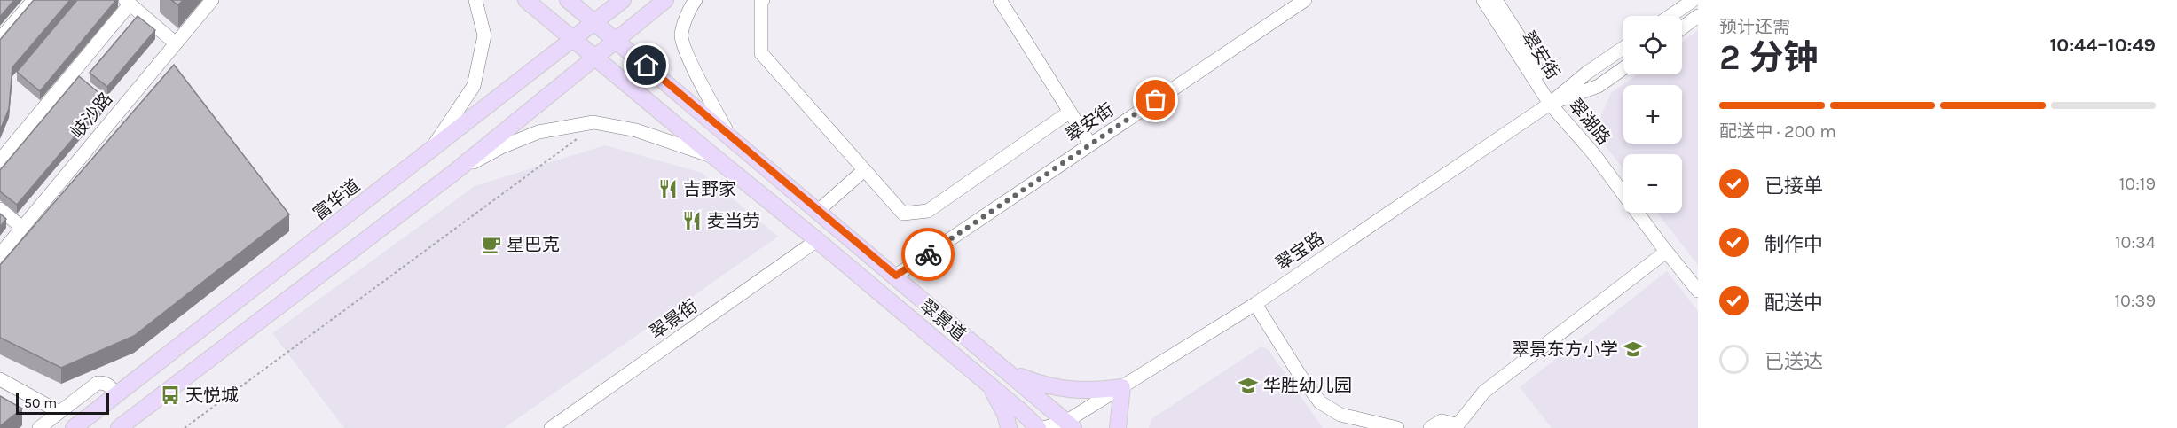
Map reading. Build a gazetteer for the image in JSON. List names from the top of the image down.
{
  "streets": {
    "main road": ["富华道", "翠景道"],
    "street": [
      "翠安街",
      "岐沙路",
      "翠湖路",
      "翠宝路",
      "翠景街"
    ]
  },
  "crossings": [
    ["翠安街", "翠湖路"],
    ["翠安街", "翠宝路"],
    ["翠安街", "翠景道"],
    ["翠湖路", "翠宝路"],
    ["富华道", "翠景道"],
    ["翠宝路", "翠景道"],
    ["翠景街", "翠景道"]
  ],
  "places": {
    "restaurant": ["吉野家", "麦当劳"],
    "cafe": ["星巴克"],
    "school or university": ["翠景东方小学", "华胜幼儿园"],
    "bus stop": ["天悦城"]
  },
  "scale_bar": "50 m",
  "page": {
    "heading": ["2 分钟", "预计还需", "10:44–10:49"],
    "map_buttons": ["+", "−"],
    "bar": "配送中 · 200 m",
    "list": [
      ["已接单", "10:19"],
      ["制作中", "10:34"],
      ["配送中", "10:39"],
      "已送达"
    ],
    "scale": "50 m"
  }
}
